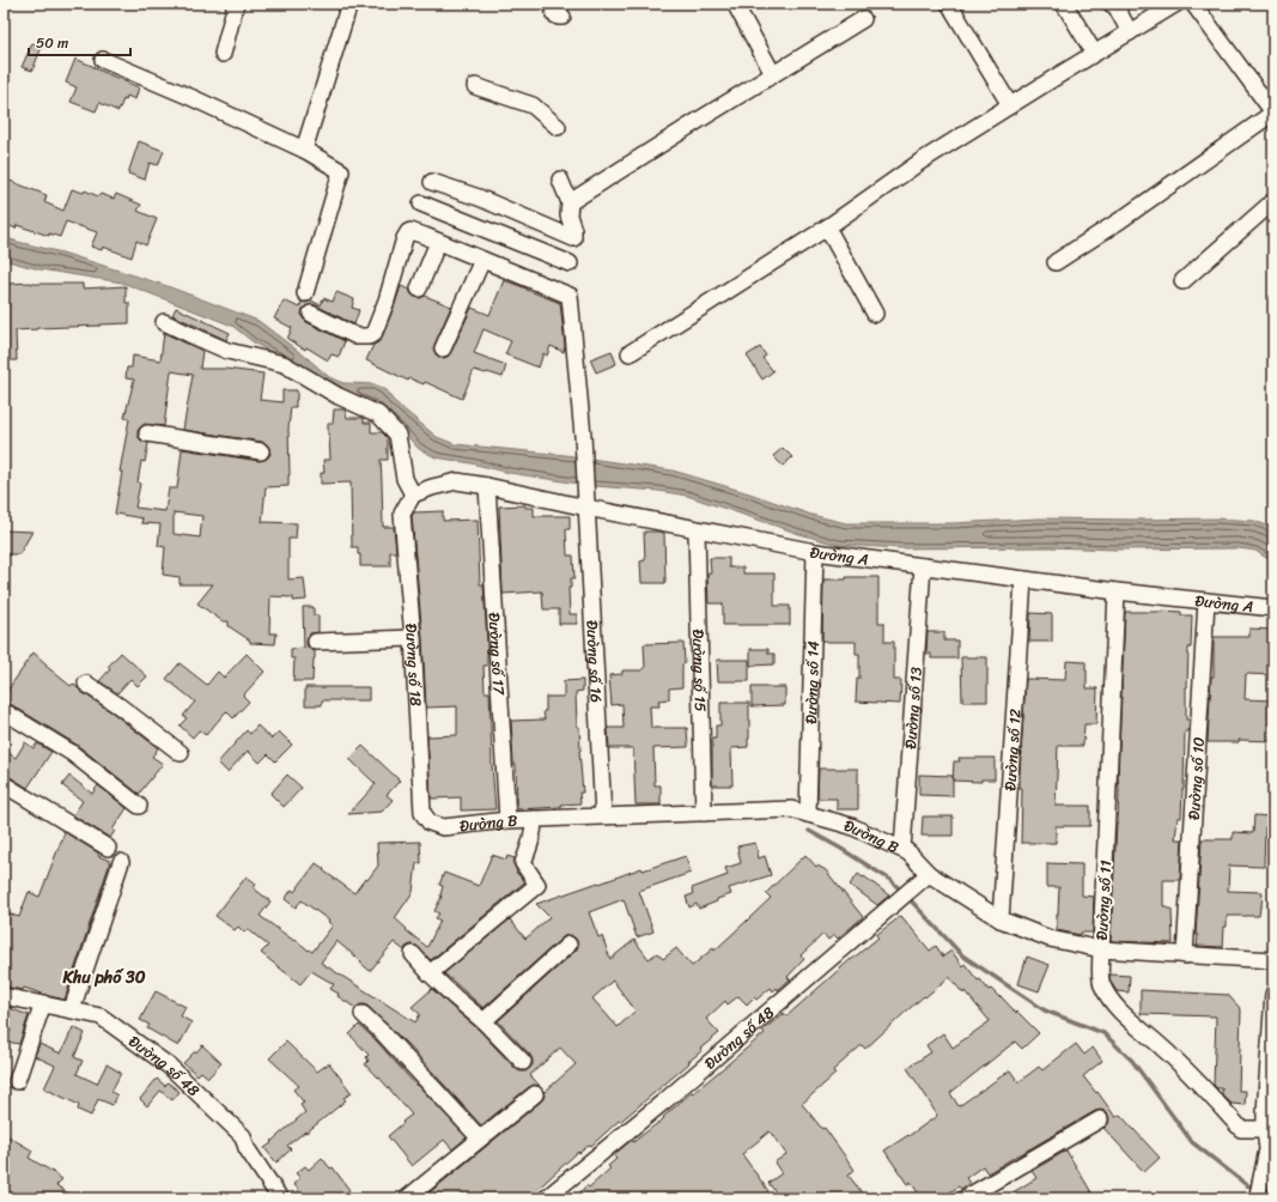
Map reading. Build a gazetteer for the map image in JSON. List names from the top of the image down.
{
  "streets": {
    "street": [
      "Đường A",
      "Đường số 17",
      "Đường số 16",
      "Đường số 18",
      "Đường số 15",
      "Đường số 14",
      "Đường số 13",
      "Đường số 12",
      "Đường số 10",
      "Đường B",
      "Đường số 11",
      "Đường số 48"
    ]
  },
  "crossings": [
    ["Đường A", "Đường số 17"],
    ["Đường A", "Đường số 16"],
    ["Đường A", "Đường số 18"],
    ["Đường A", "Đường số 15"],
    ["Đường A", "Đường số 14"],
    ["Đường A", "Đường số 13"],
    ["Đường A", "Đường số 12"],
    ["Đường A", "Đường số 10"],
    ["Đường A", "Đường số 11"],
    ["Đường số 17", "Đường B"],
    ["Đường số 16", "Đường B"],
    ["Đường số 18", "Đường B"],
    ["Đường số 15", "Đường B"],
    ["Đường số 14", "Đường B"],
    ["Đường số 13", "Đường B"],
    ["Đường số 12", "Đường B"],
    ["Đường số 10", "Đường B"],
    ["Đường B", "Đường số 11"],
    ["Đường B", "Đường số 48"]
  ],
  "districts": ["Khu phố 30"],
  "scale_bar": "50 m"
}
